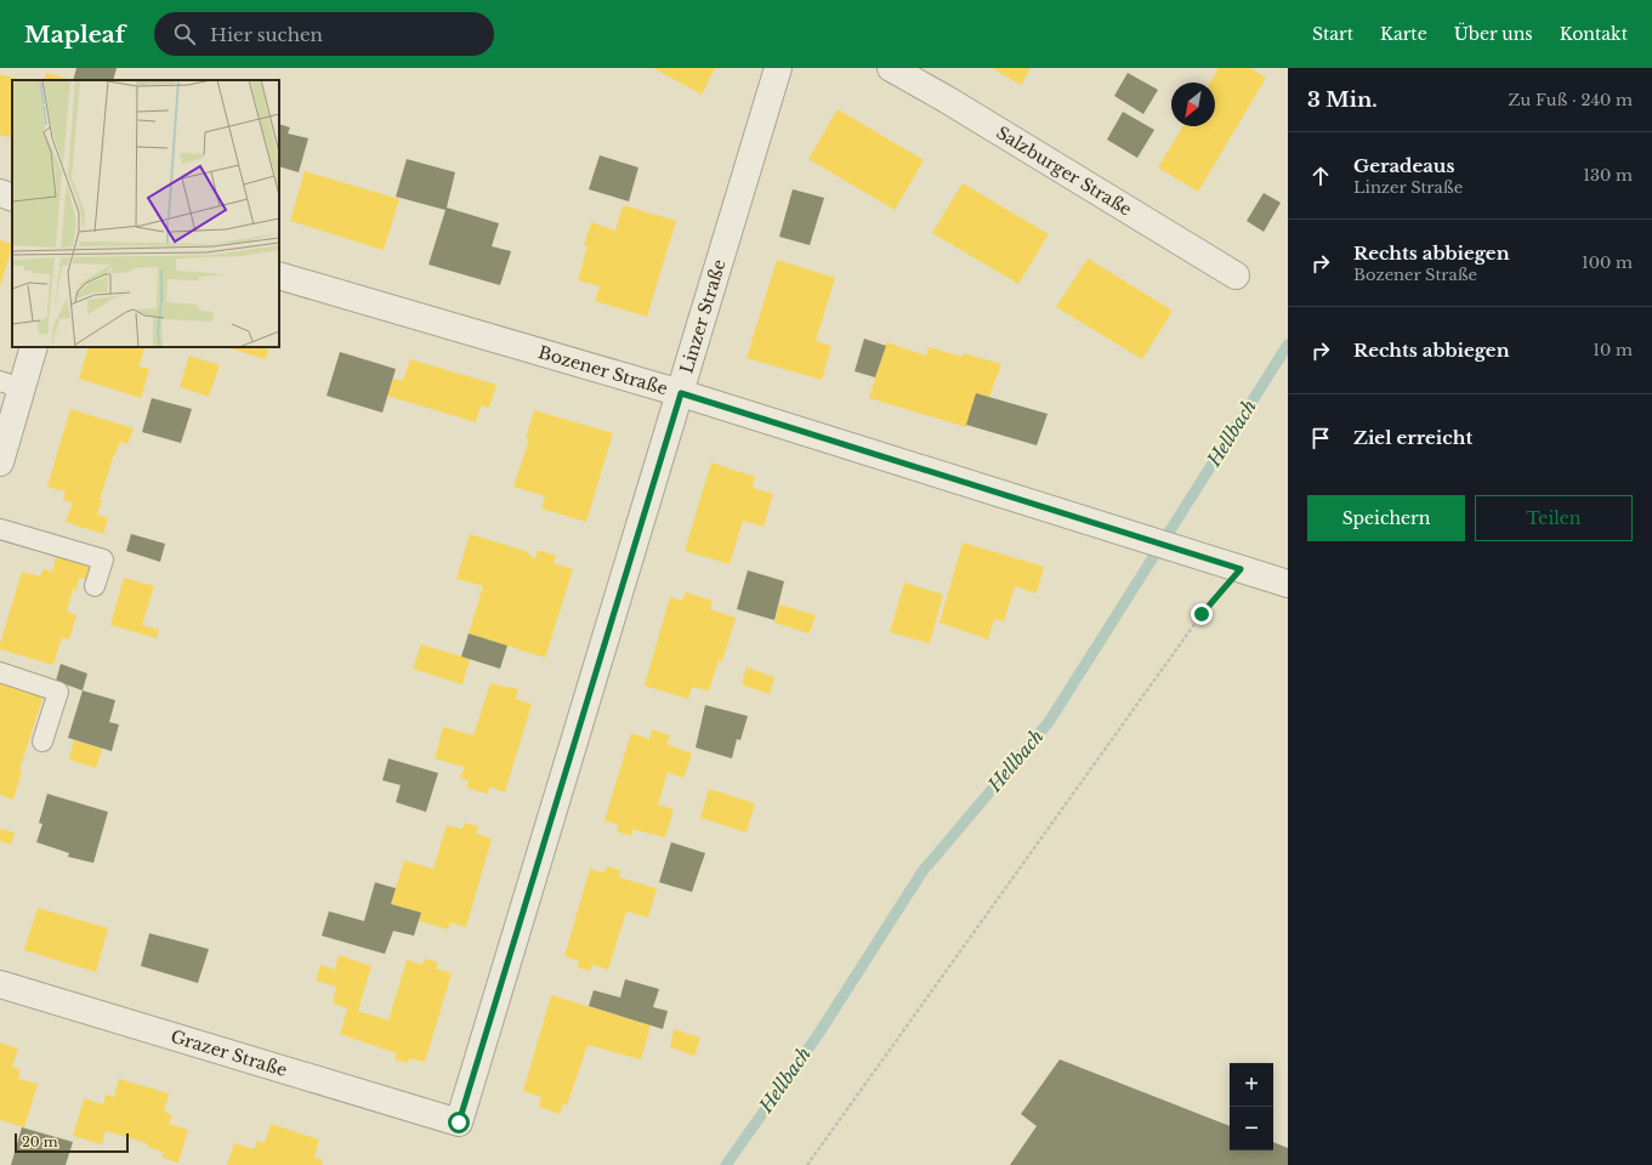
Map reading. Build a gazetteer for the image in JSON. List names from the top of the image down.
{
  "streets": {
    "street": [
      "Salzburger Straße",
      "Linzer Straße",
      "Bozener Straße",
      "Grazer Straße"
    ]
  },
  "crossings": [
    ["Linzer Straße", "Bozener Straße"],
    ["Linzer Straße", "Grazer Straße"]
  ],
  "water": ["Hellbach"],
  "scale_bar": "20 m",
  "north": "bottom left",
  "page": {
    "header": "Mapleaf",
    "search": "Hier suchen",
    "nav": [
      "Start",
      "Karte",
      "Über uns",
      "Kontakt"
    ],
    "heading": ["3 Min.", "Zu Fuß · 240 m"],
    "list": [
      ["Geradeaus", "Linzer Straße", "130 m"],
      ["Rechts abbiegen", "Bozener Straße", "100 m"],
      ["Rechts abbiegen", "10 m"],
      "Ziel erreicht"
    ],
    "buttons": ["Speichern", "Teilen"],
    "map_buttons": ["+", "−"],
    "scale": "20 m"
  }
}
